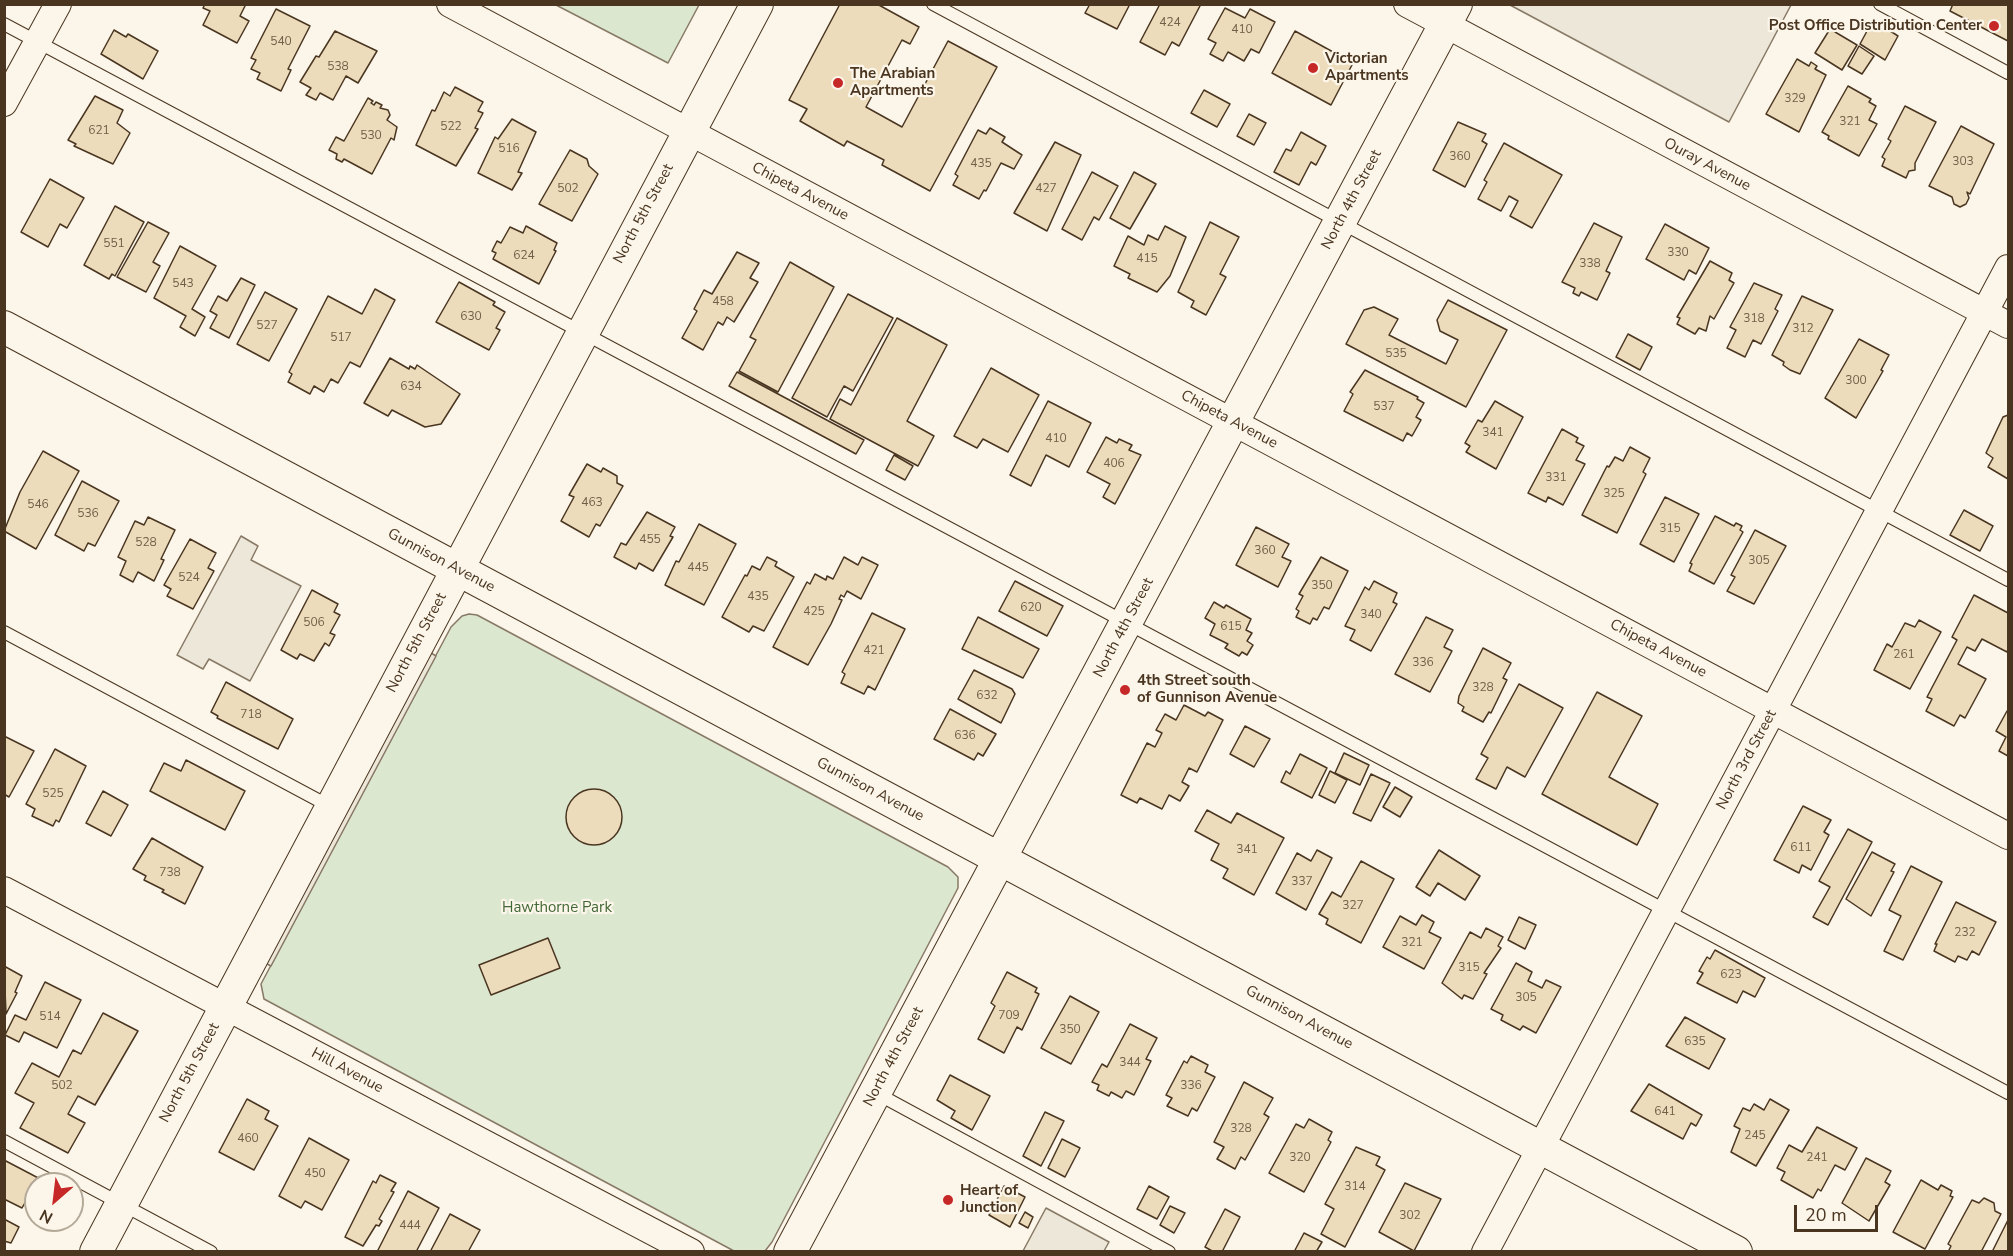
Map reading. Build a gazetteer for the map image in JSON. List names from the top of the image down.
{
  "streets": {
    "street": [
      "Ouray Avenue",
      "Chipeta Avenue",
      "North 4th Street",
      "North 5th Street",
      "Gunnison Avenue",
      "North 3rd Street",
      "Hill Avenue"
    ]
  },
  "crossings": [
    ["Ouray Avenue", "North 4th Street"],
    ["Ouray Avenue", "North 3rd Street"],
    ["Chipeta Avenue", "North 4th Street"],
    ["Chipeta Avenue", "North 5th Street"],
    ["Chipeta Avenue", "North 3rd Street"],
    ["North 4th Street", "Gunnison Avenue"],
    ["North 5th Street", "Gunnison Avenue"],
    ["North 5th Street", "Hill Avenue"],
    ["Gunnison Avenue", "North 3rd Street"]
  ],
  "parks": ["Hawthorne Park"],
  "places": [
    "Post Office Distribution Center",
    "Victorian Apartments",
    "The Arabian Apartments",
    "4th Street south of Gunnison Avenue",
    "Heart of Junction"
  ],
  "house_numbers": [
    "424",
    "410",
    "540",
    "538",
    "329",
    "321",
    "522",
    "621",
    "530",
    "516",
    "360",
    "303",
    "435",
    "502",
    "427",
    "551",
    "330",
    "624",
    "415",
    "338",
    "543",
    "458",
    "630",
    "318",
    "527",
    "312",
    "517",
    "535",
    "300",
    "634",
    "537",
    "341",
    "410",
    "406",
    "331",
    "325",
    "463",
    "546",
    "536",
    "315",
    "455",
    "528",
    "360",
    "305",
    "445",
    "524",
    "350",
    "435",
    "620",
    "425",
    "340",
    "506",
    "615",
    "421",
    "261",
    "336",
    "328",
    "632",
    "718",
    "636",
    "525",
    "611",
    "341",
    "738",
    "337",
    "327",
    "232",
    "321",
    "315",
    "623",
    "305",
    "709",
    "514",
    "350",
    "635",
    "344",
    "502",
    "336",
    "641",
    "328",
    "245",
    "460",
    "320",
    "241",
    "450",
    "314",
    "302",
    "444"
  ],
  "scale_bar": "20 m",
  "north": "bottom left"
}
